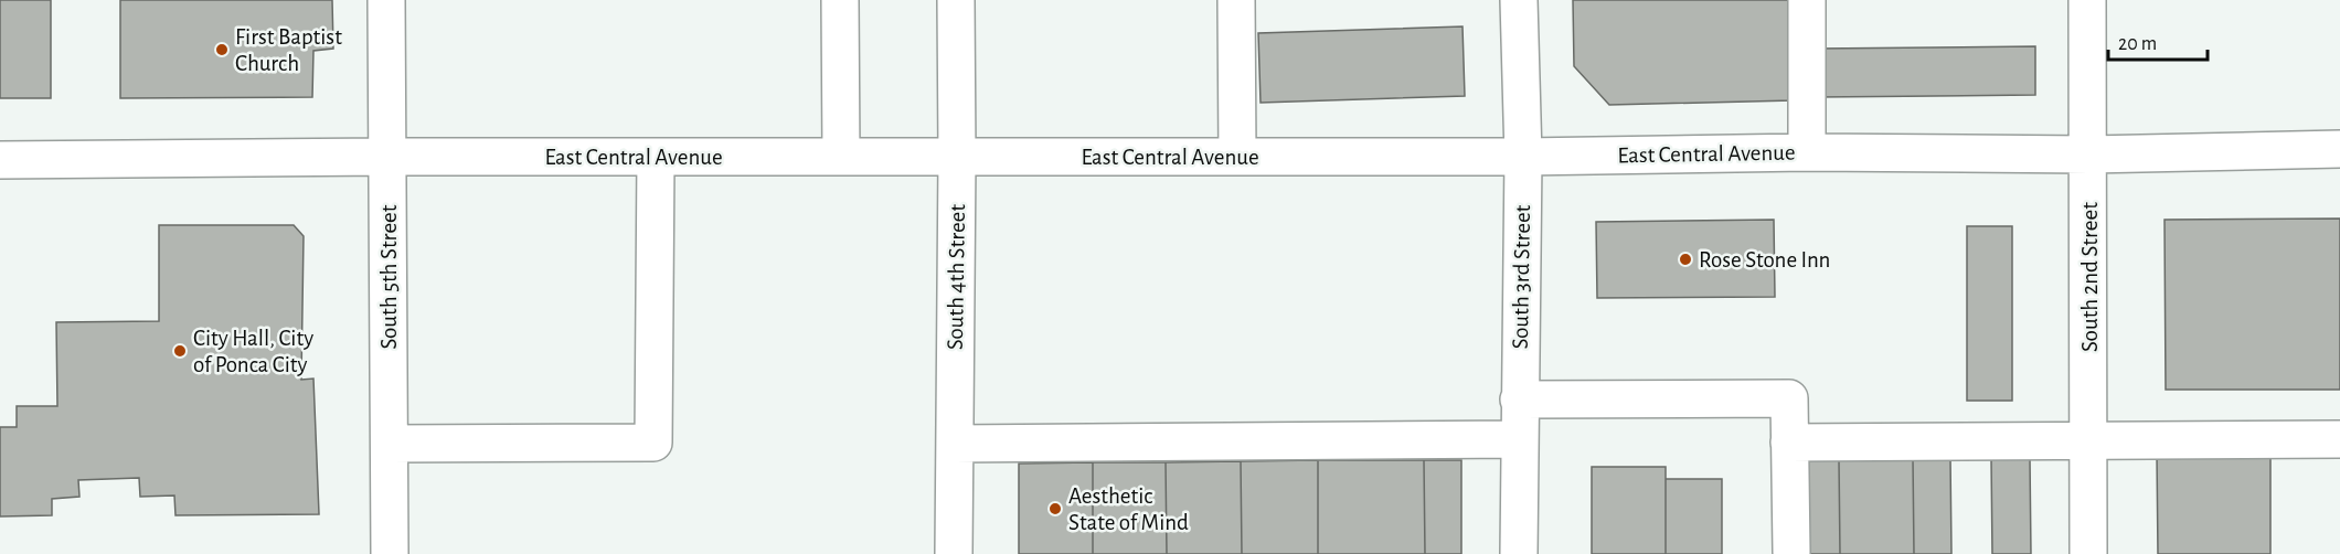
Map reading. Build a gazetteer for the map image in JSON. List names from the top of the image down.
{
  "streets": {
    "street": [
      "East Central Avenue",
      "South 5th Street",
      "South 4th Street",
      "South 3rd Street",
      "South 2nd Street"
    ]
  },
  "crossings": [
    ["East Central Avenue", "South 5th Street"],
    ["East Central Avenue", "South 4th Street"],
    ["East Central Avenue", "South 3rd Street"],
    ["East Central Avenue", "South 2nd Street"]
  ],
  "places": [
    "First Baptist Church",
    "Rose Stone Inn",
    "City Hall, City of Ponca City",
    "Aesthetic State of Mind"
  ],
  "scale_bar": "20 m"
}
